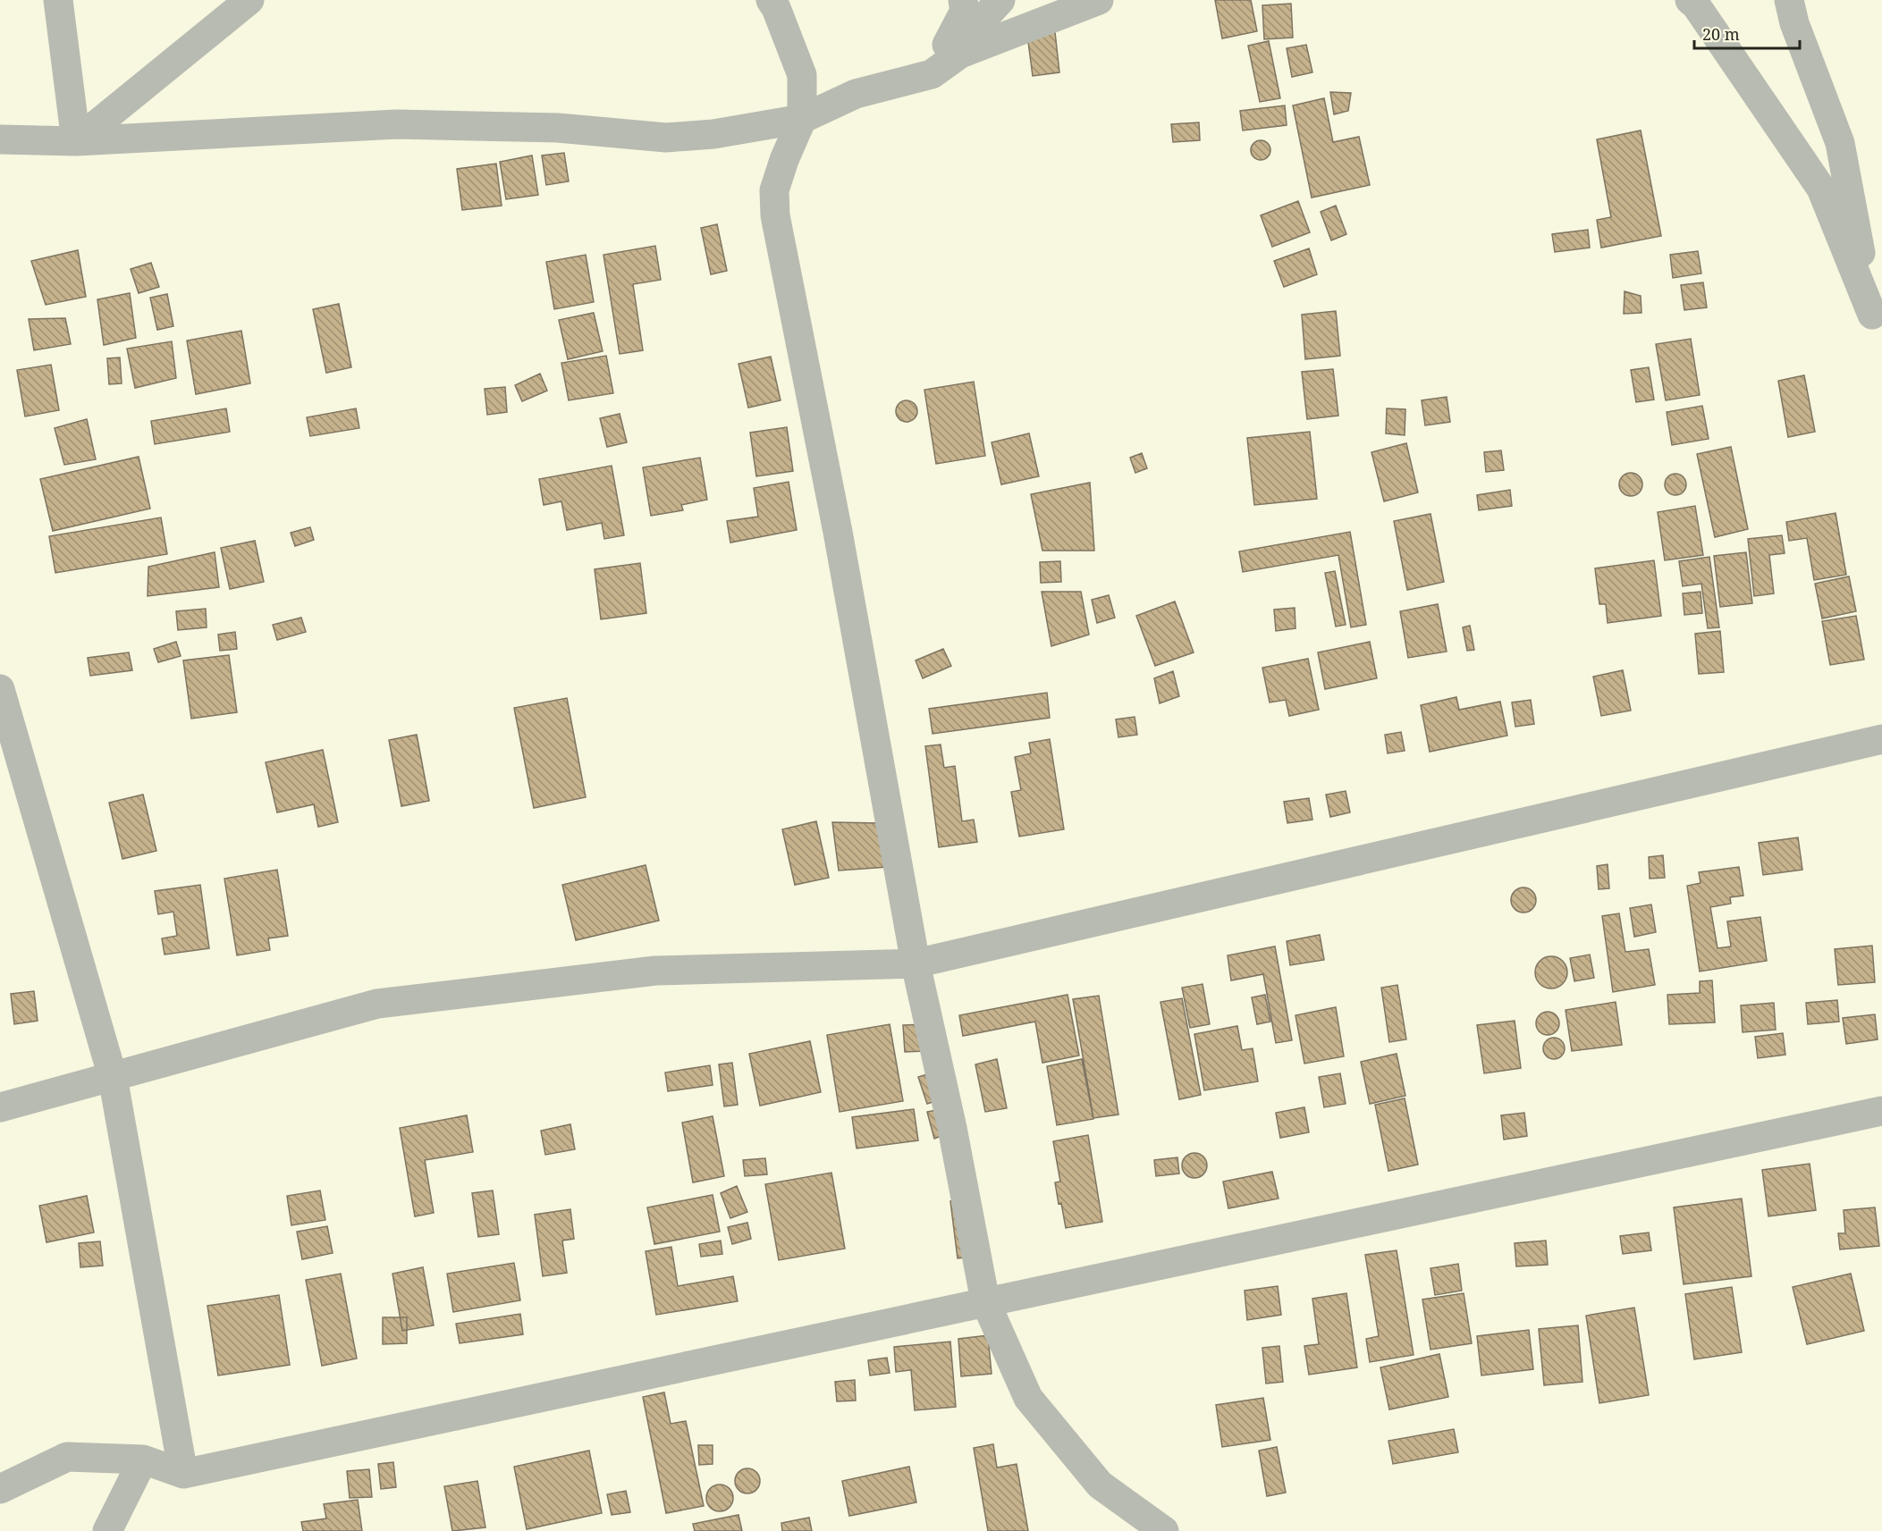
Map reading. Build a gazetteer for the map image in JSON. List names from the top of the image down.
{
  "scale_bar": "20 m"
}
